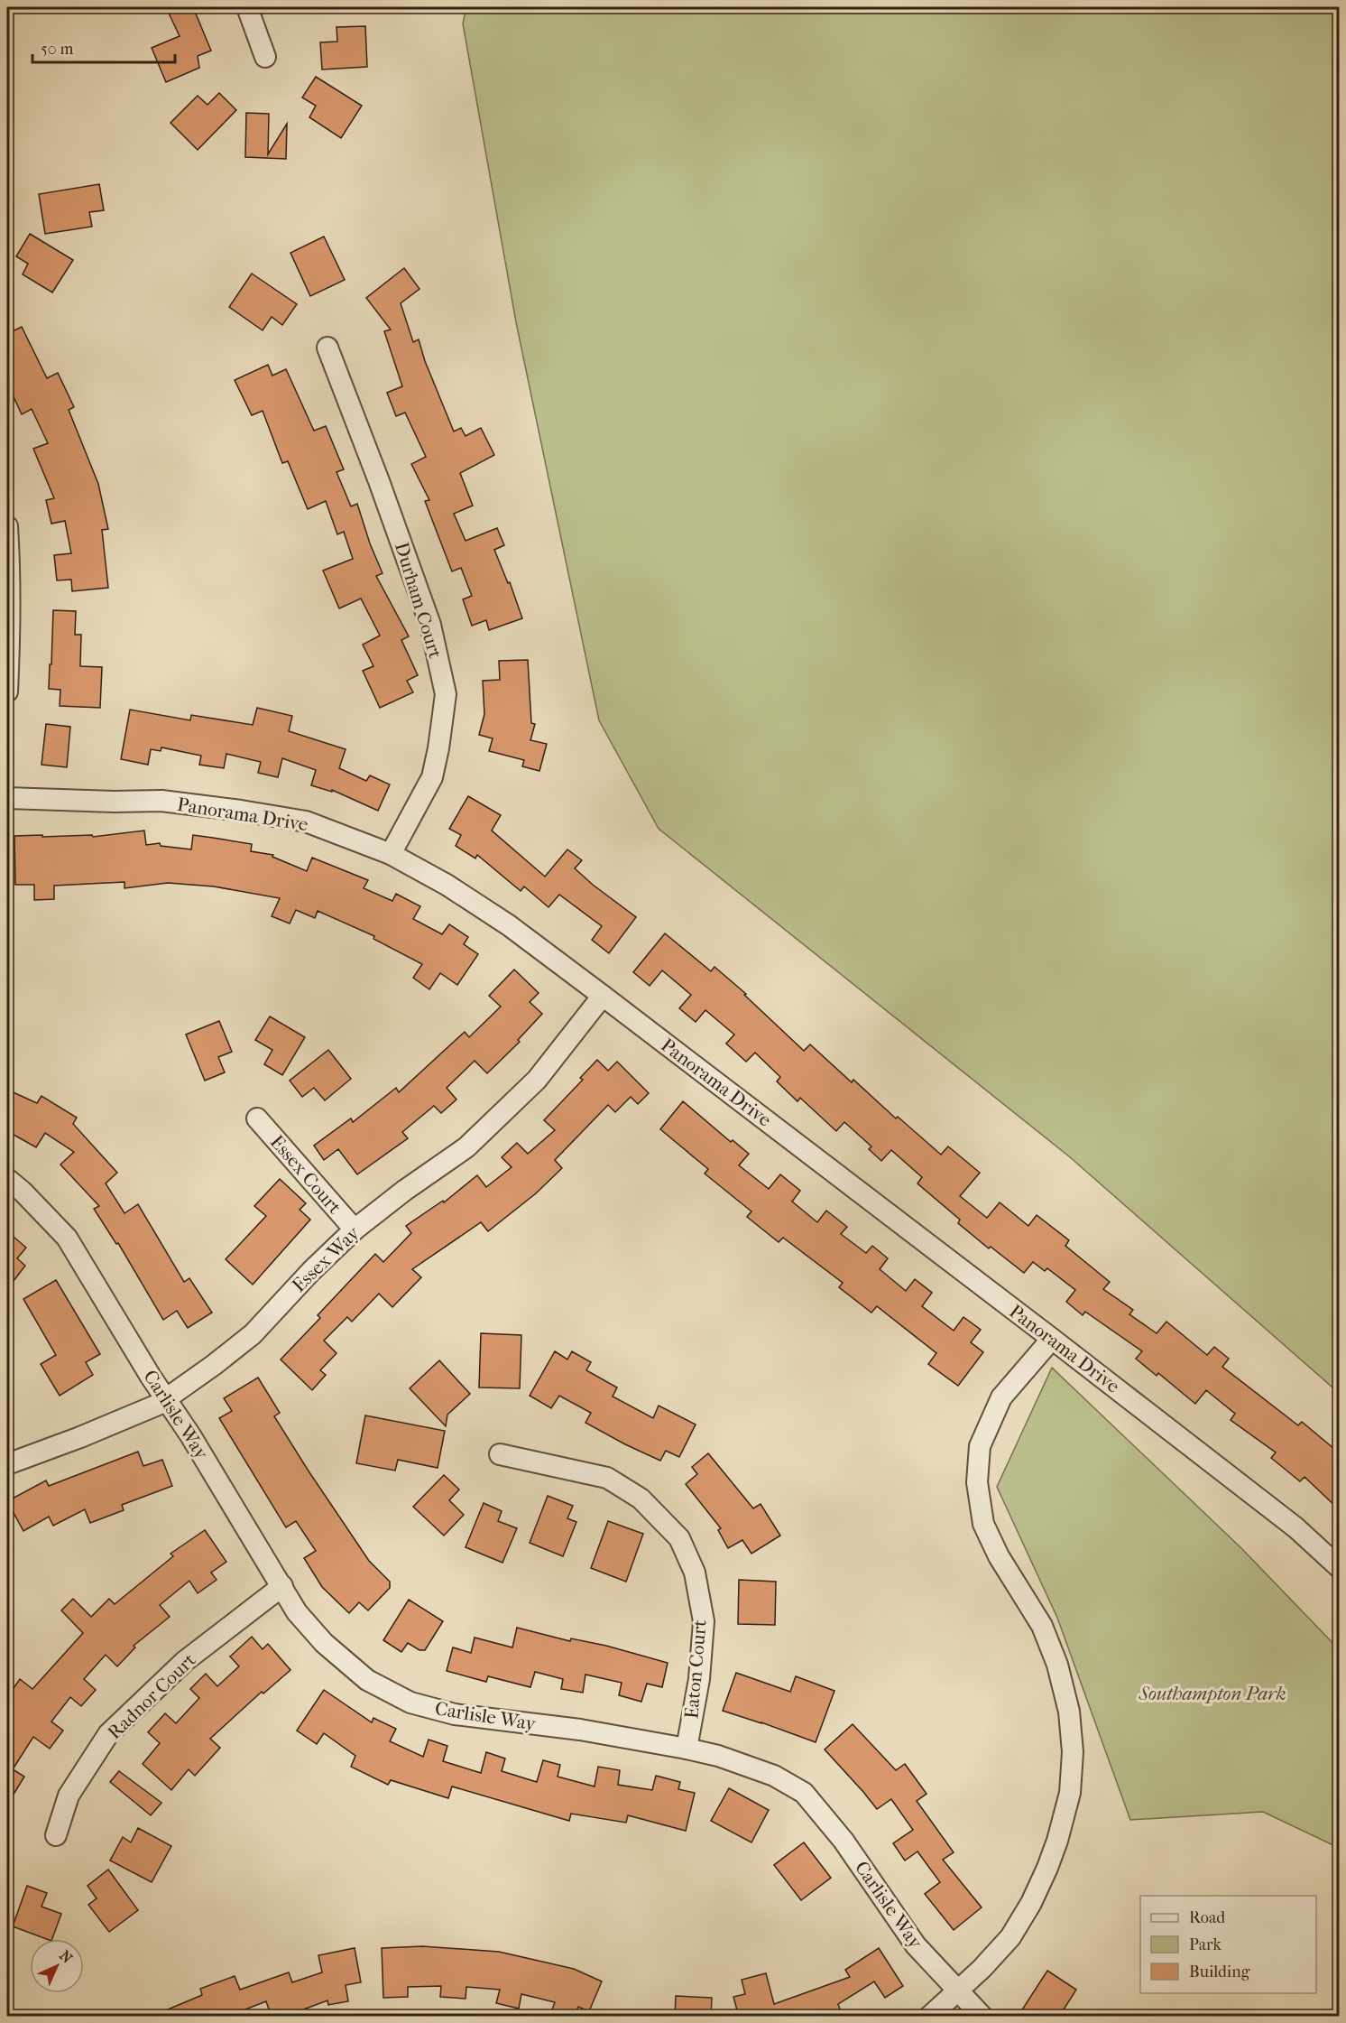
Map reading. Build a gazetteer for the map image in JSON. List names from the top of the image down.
{
  "streets": {
    "street": [
      "Durham Court",
      "Panorama Drive",
      "Essex Court",
      "Essex Way",
      "Carlisle Way",
      "Eaton Court",
      "Radnor Court"
    ]
  },
  "crossings": [
    ["Durham Court", "Panorama Drive"],
    ["Panorama Drive", "Essex Way"],
    ["Essex Court", "Essex Way"],
    ["Essex Way", "Carlisle Way"],
    ["Carlisle Way", "Eaton Court"],
    ["Carlisle Way", "Radnor Court"]
  ],
  "parks": ["Southampton Park"],
  "legend": ["Road", "Park", "Building"],
  "scale_bar": "50 m",
  "north": "top right"
}
